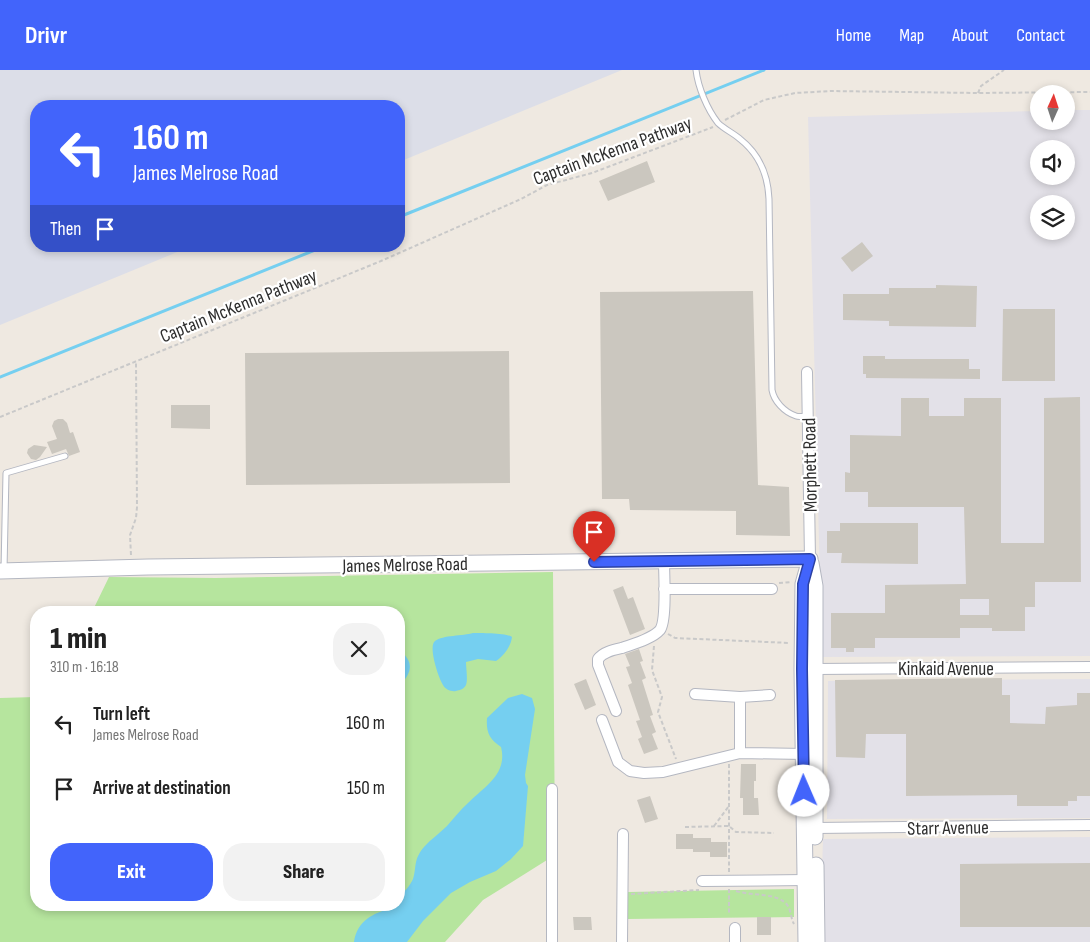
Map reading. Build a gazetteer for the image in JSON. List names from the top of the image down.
{
  "streets": {
    "street": [
      "Morphett Road",
      "James Melrose Road",
      "Kinkaid Avenue",
      "Starr Avenue"
    ],
    "path": ["Captain McKenna Pathway"]
  },
  "crossings": [
    ["Morphett Road", "James Melrose Road"],
    ["Morphett Road", "Kinkaid Avenue"],
    ["Morphett Road", "Starr Avenue"]
  ],
  "north": "top",
  "page": {
    "header": "Drivr",
    "nav": [
      "Home",
      "Map",
      "About",
      "Contact"
    ],
    "turn": ["160 m", "James Melrose Road"],
    "then": "Then",
    "heading": ["1 min", "310 m · 16:18"],
    "list": [
      {
        "name": "Turn left",
        "note": "James Melrose Road",
        "value": "160 m"
      },
      {
        "name": "Arrive at destination",
        "value": "150 m"
      }
    ],
    "buttons": ["Exit", "Share"]
  }
}
